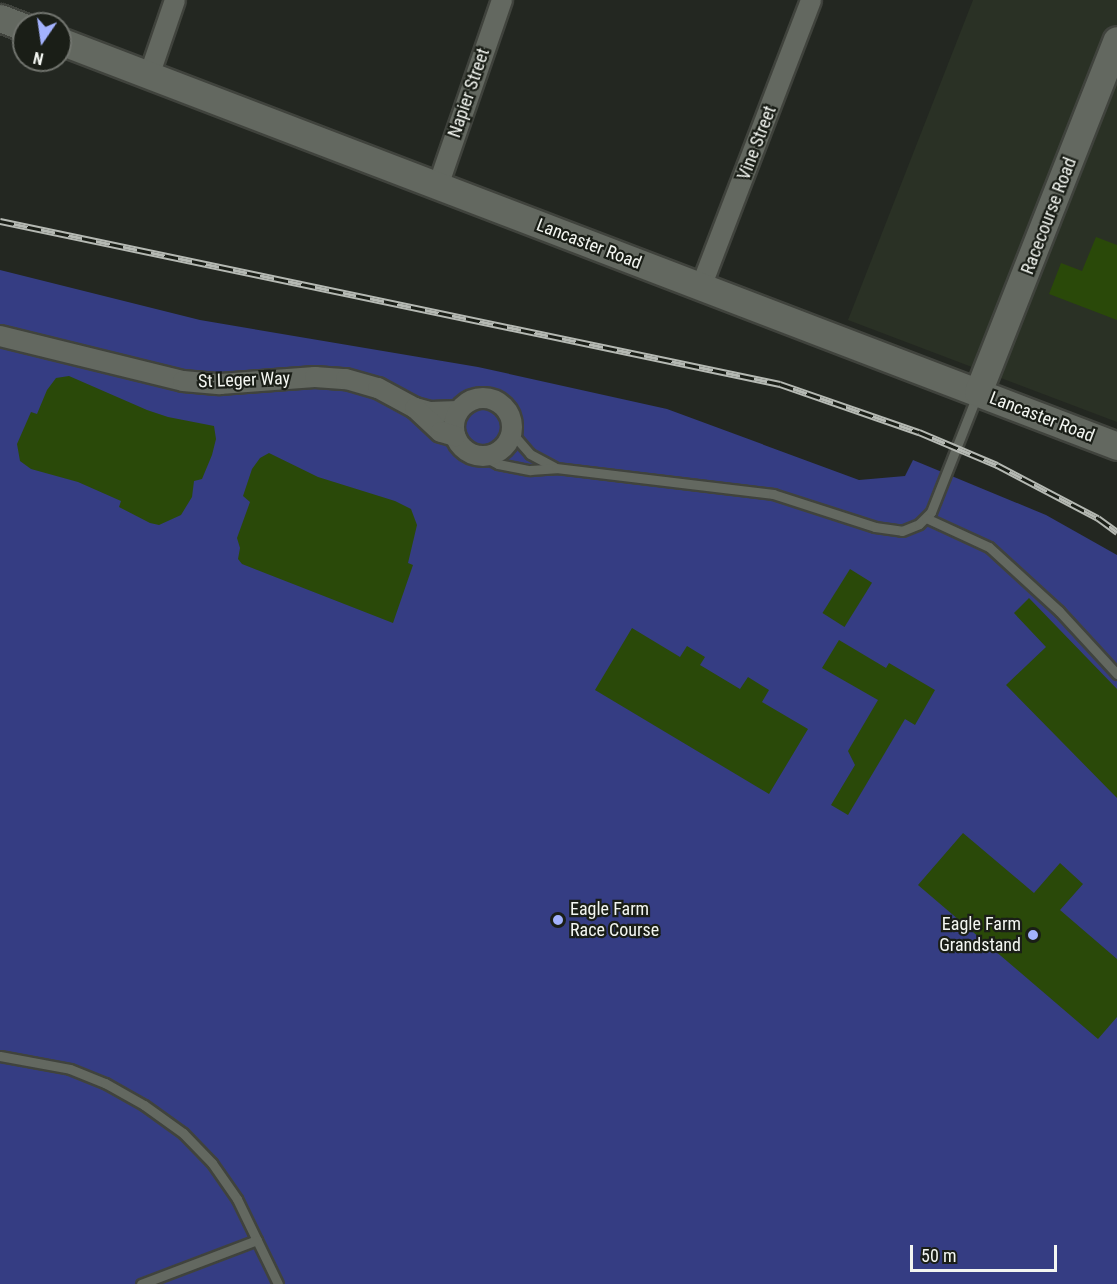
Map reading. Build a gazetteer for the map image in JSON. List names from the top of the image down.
{
  "streets": {
    "main road": ["Racecourse Road", "Lancaster Road"],
    "street": ["Napier Street", "Vine Street", "St Leger Way"]
  },
  "crossings": [
    ["Napier Street", "Lancaster Road"],
    ["Vine Street", "Lancaster Road"],
    ["Racecourse Road", "Lancaster Road"]
  ],
  "places": ["Eagle Farm Race Course", "Eagle Farm Grandstand"],
  "scale_bar": "50 m",
  "north": "bottom"
}
